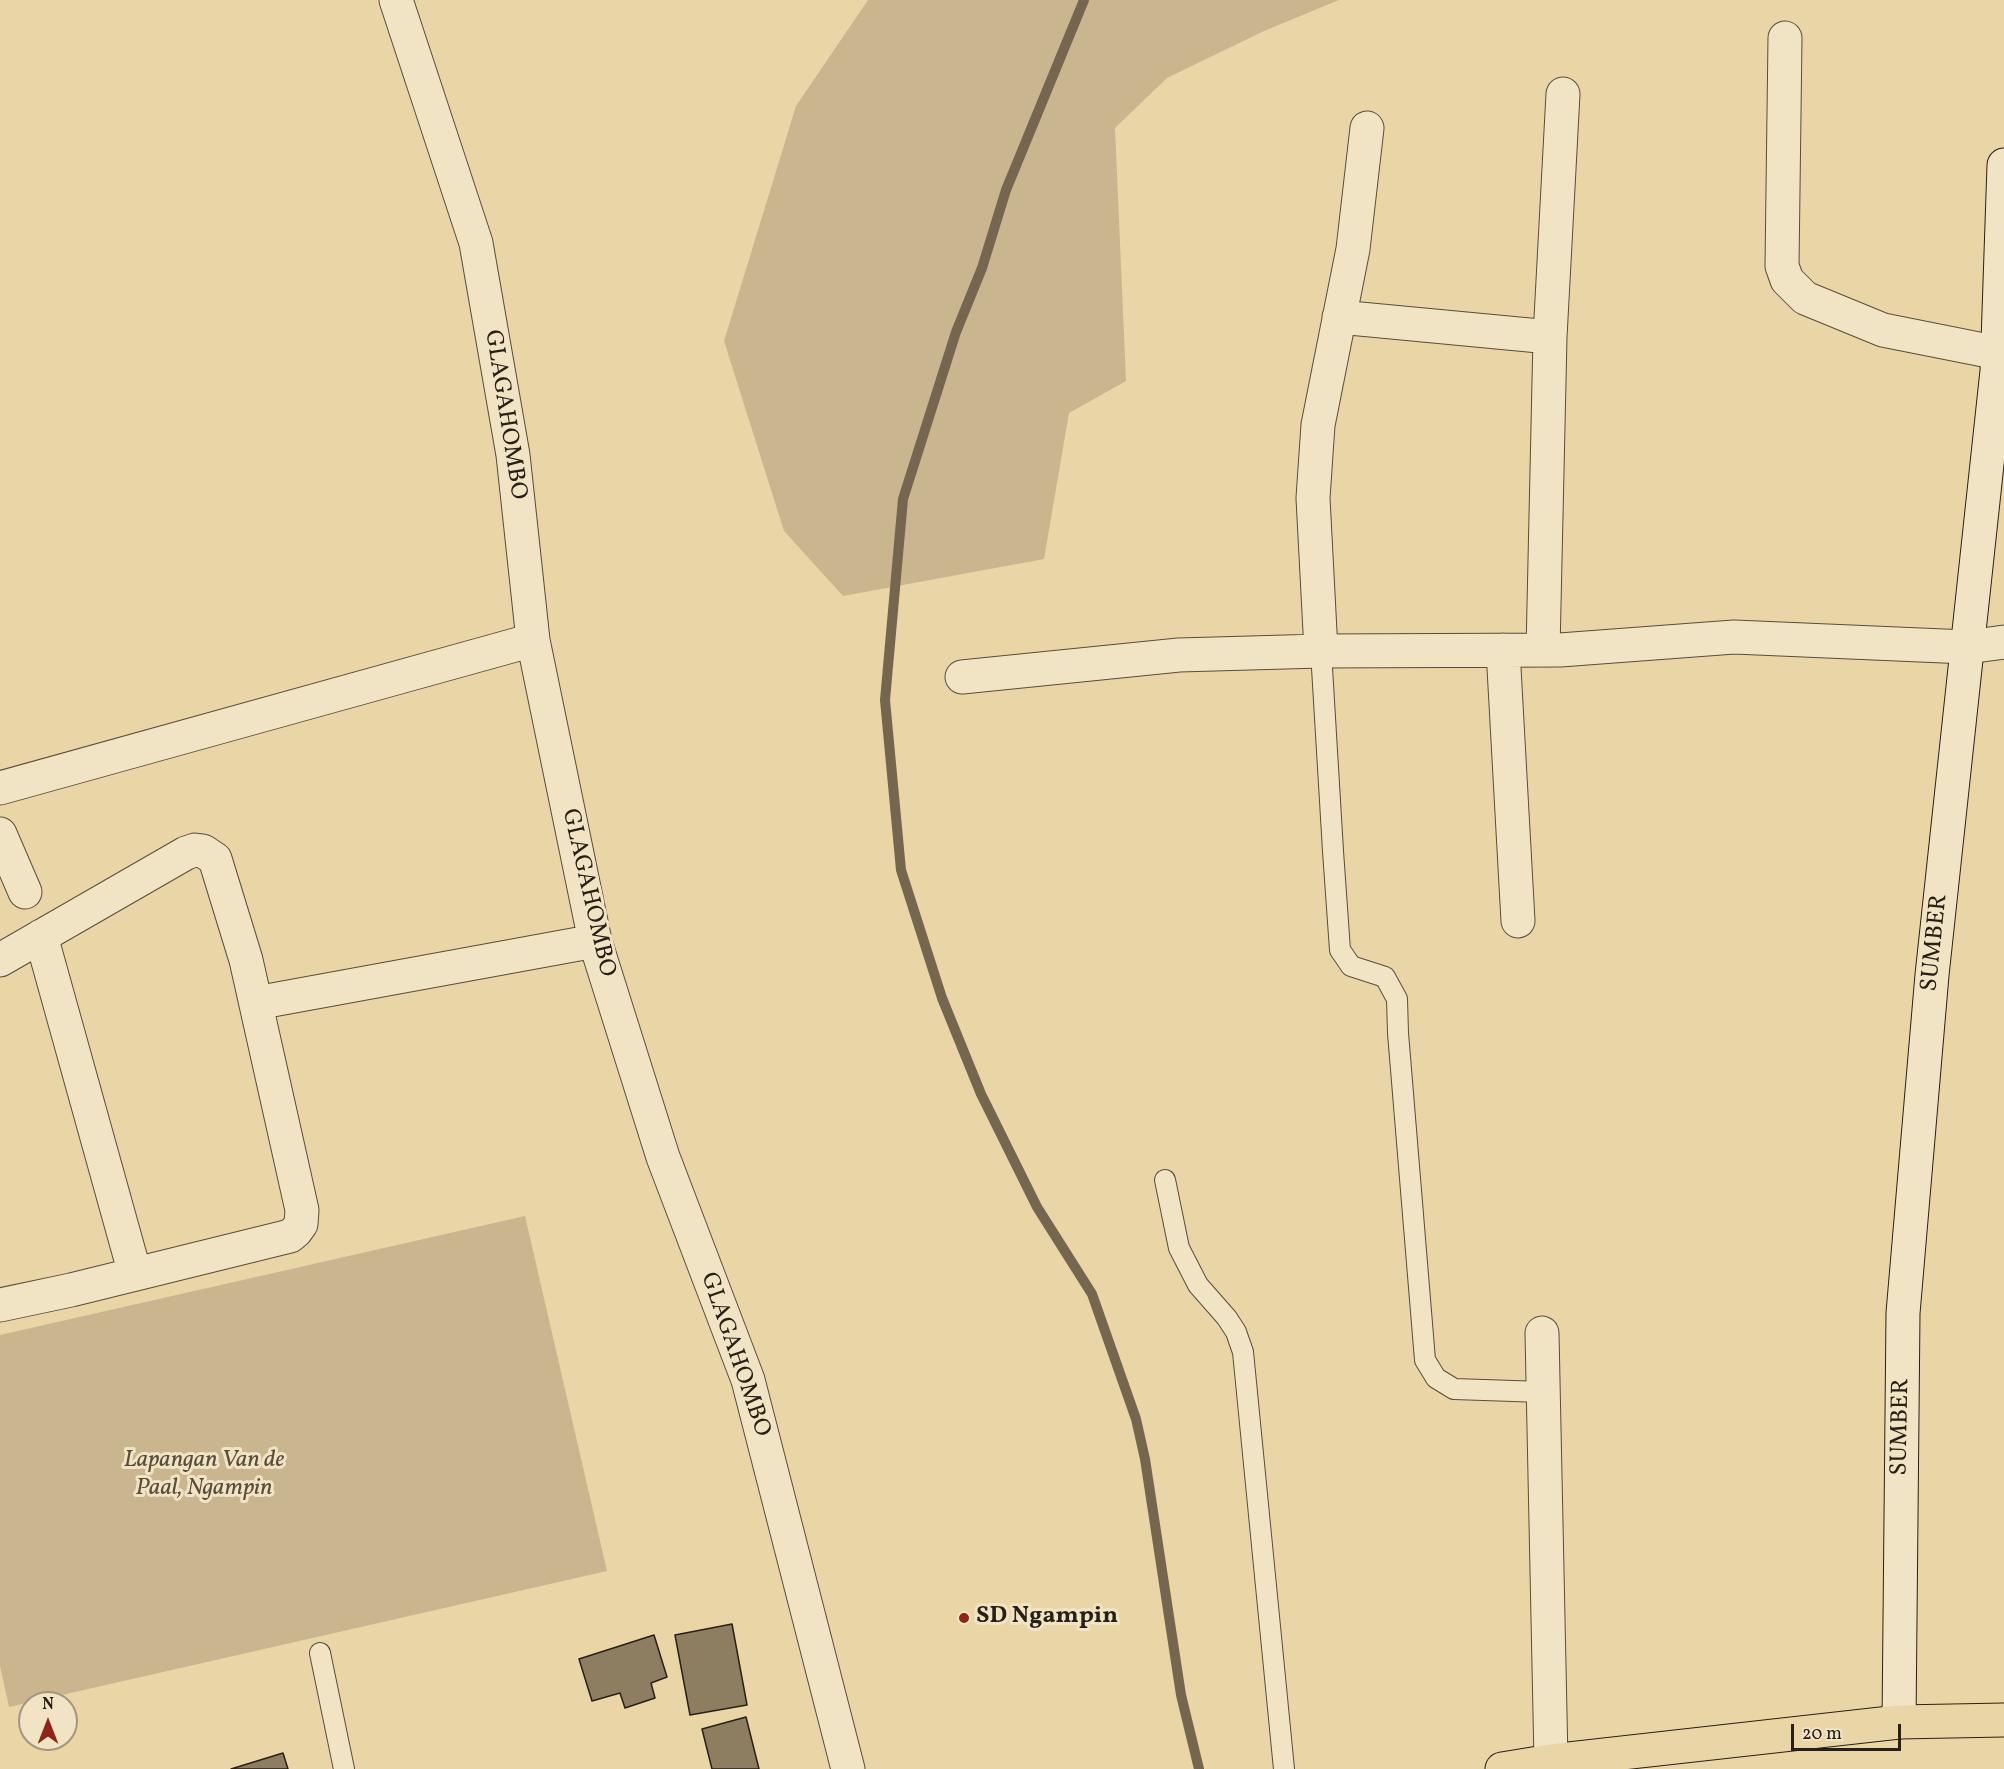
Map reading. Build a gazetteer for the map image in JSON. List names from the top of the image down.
{
  "streets": {
    "street": ["GLAGAHOMBO", "SUMBER"]
  },
  "parks": ["Lapangan Van de Paal, Ngampin"],
  "places": ["SD Ngampin"],
  "scale_bar": "20 m",
  "north": "top"
}
